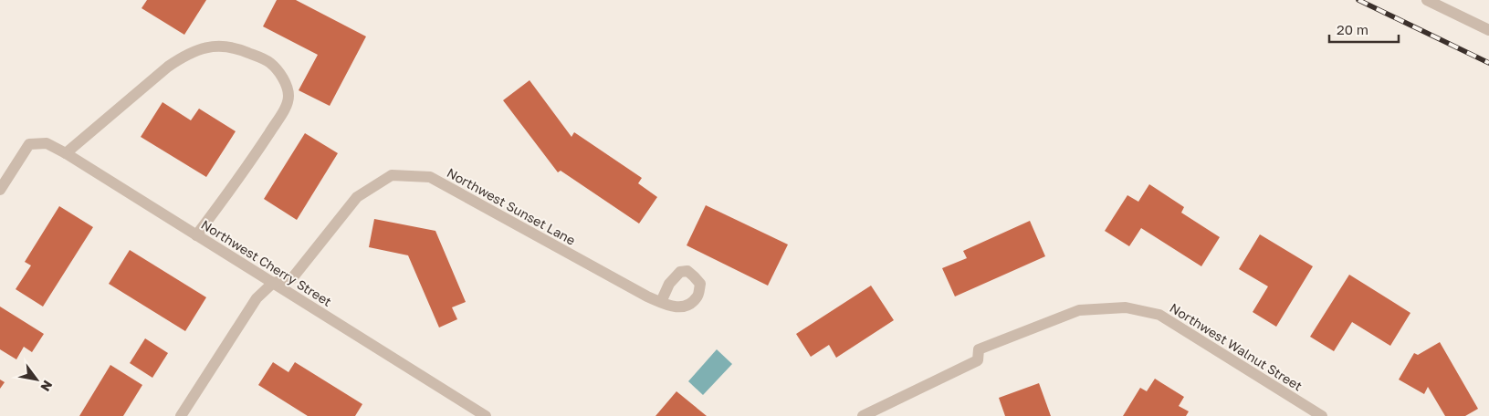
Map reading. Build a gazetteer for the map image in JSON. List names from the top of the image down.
{
  "streets": {
    "street": ["Northwest Sunset Lane", "Northwest Cherry Street", "Northwest Walnut Street"]
  },
  "crossings": [
    ["Northwest Sunset Lane", "Northwest Cherry Street"]
  ],
  "scale_bar": "20 m",
  "north": "bottom right"
}
